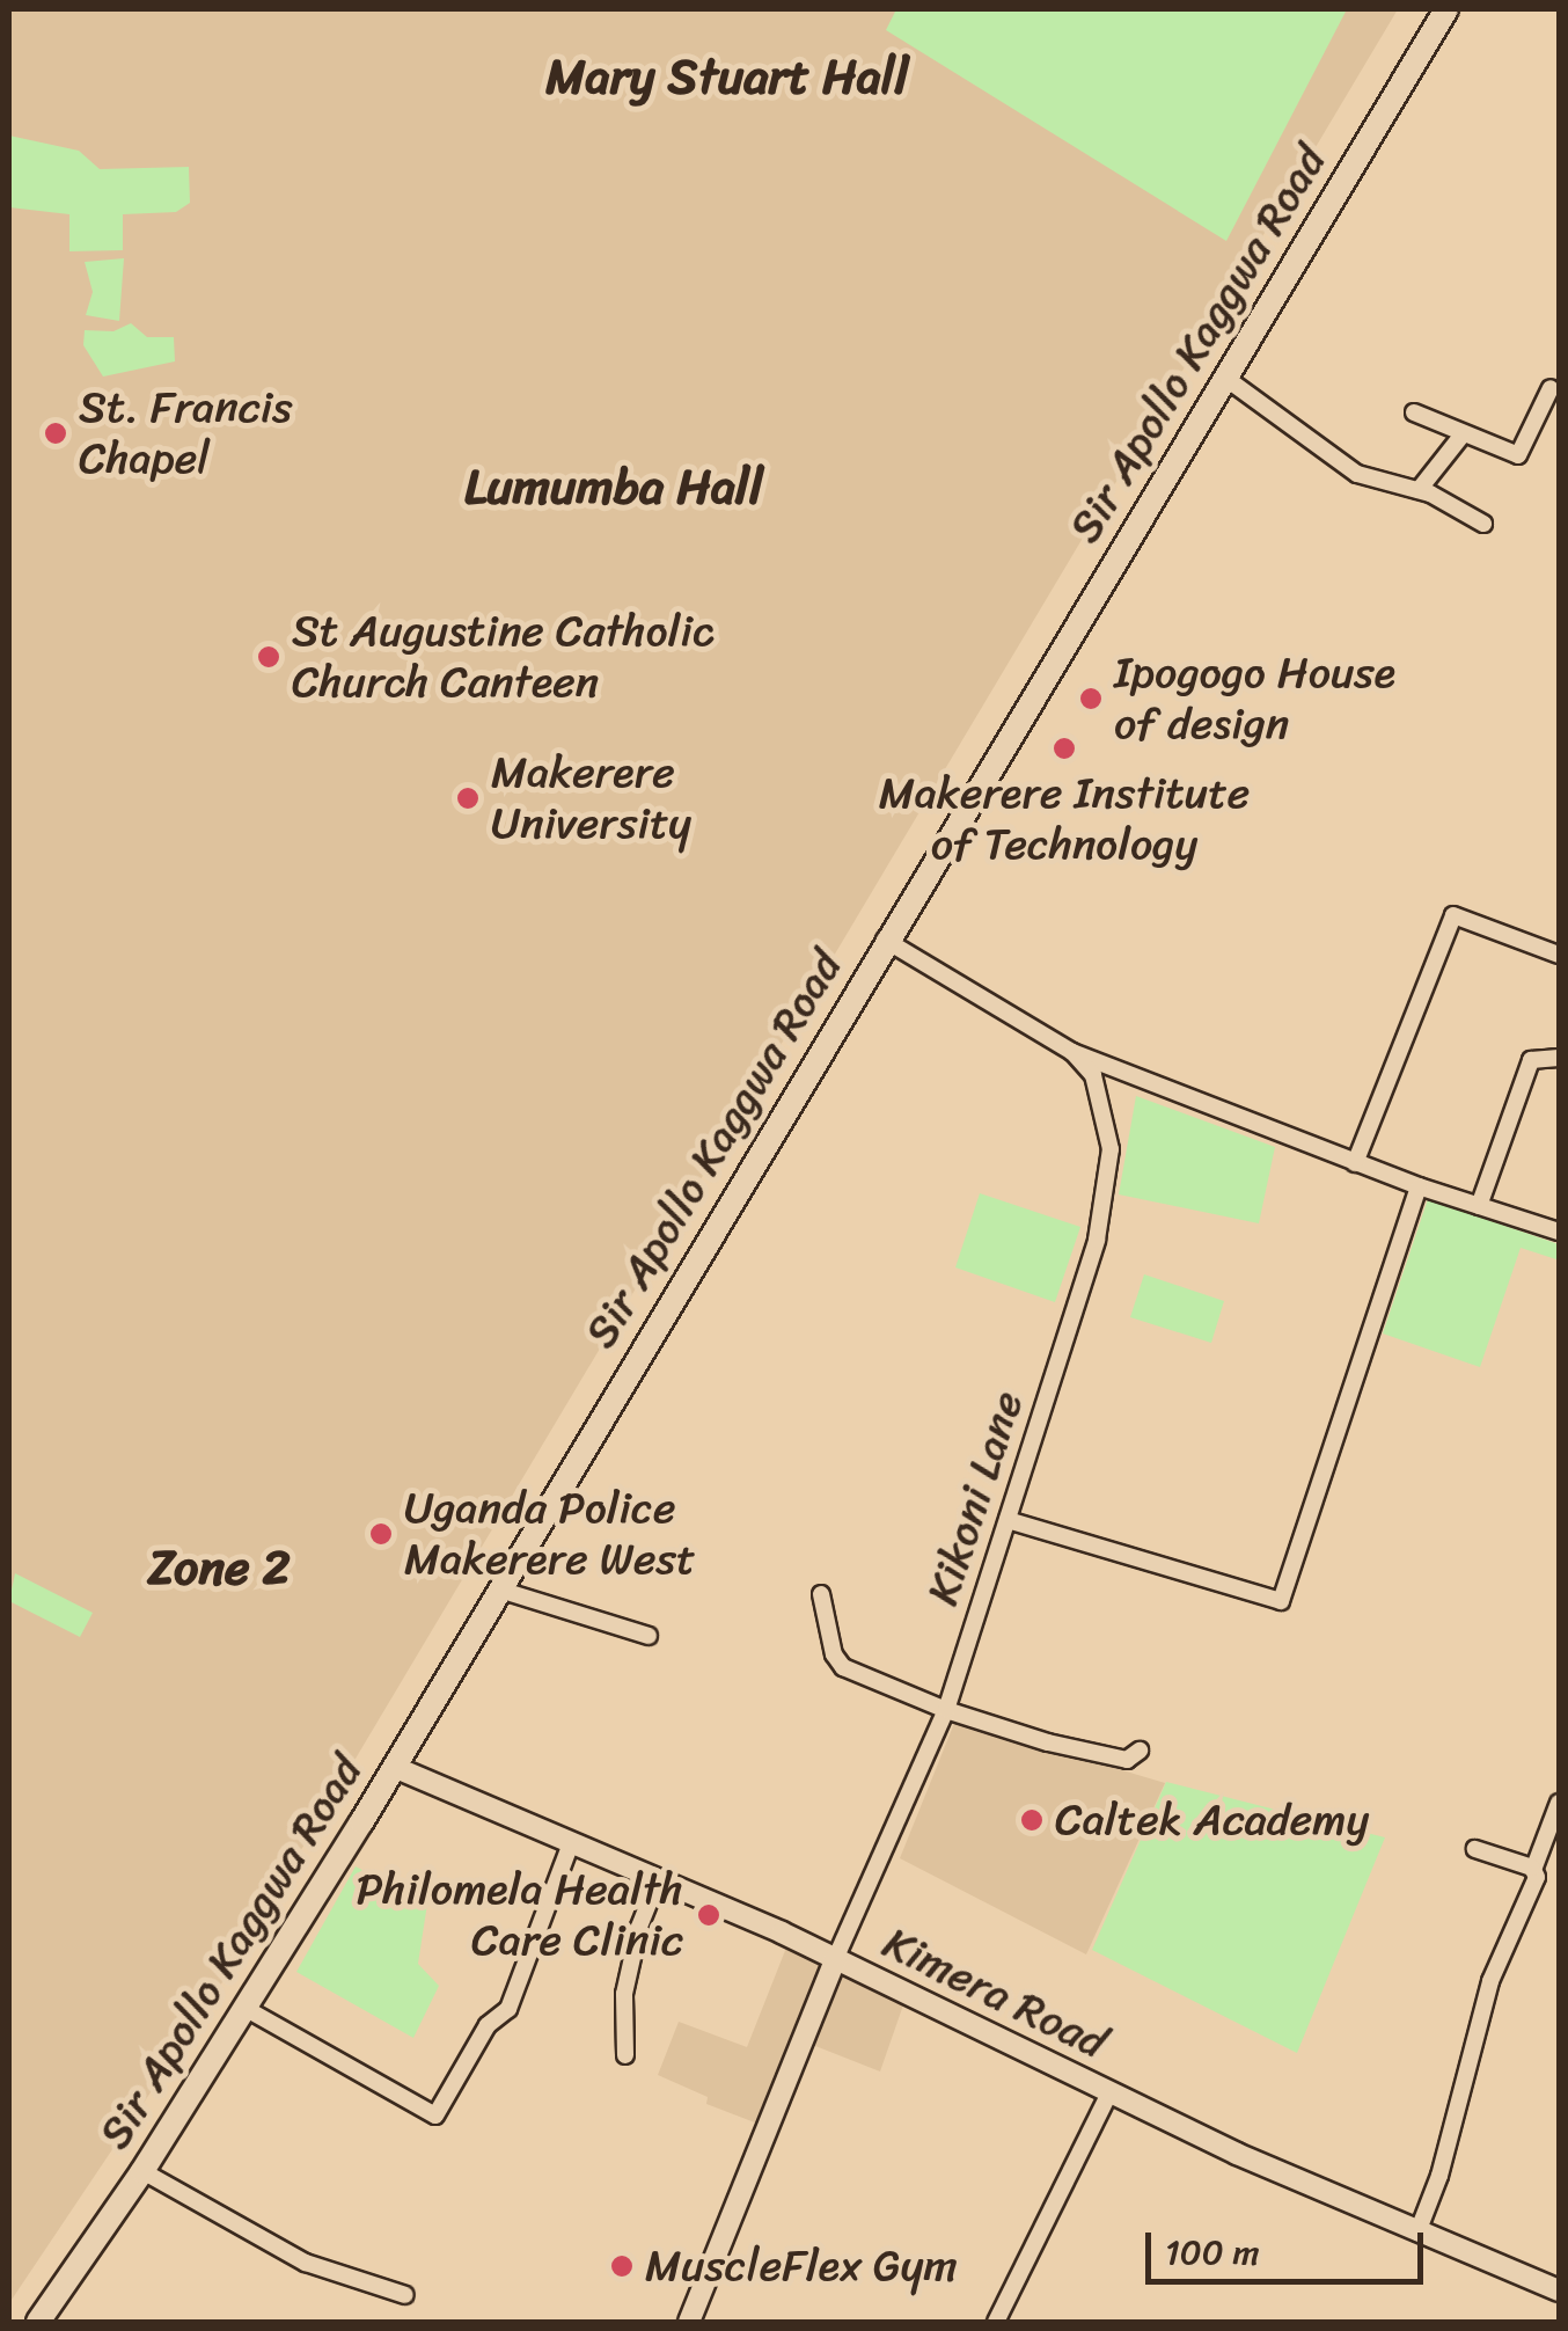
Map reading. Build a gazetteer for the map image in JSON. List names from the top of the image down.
{
  "streets": {
    "main road": ["Sir Apollo Kaggwa Road"],
    "street": ["Kikoni Lane", "Kimera Road"]
  },
  "crossings": [
    ["Sir Apollo Kaggwa Road", "Kimera Road"],
    ["Kikoni Lane", "Kimera Road"]
  ],
  "districts": ["Mary Stuart Hall", "Lumumba Hall", "Zone 2"],
  "places": [
    "St. Francis Chapel",
    "St Augustine Catholic Church Canteen",
    "Ipogogo House of design",
    "Makerere Institute of Technology",
    "Makerere University",
    "Uganda Police Makerere West",
    "Caltek Academy",
    "Philomela Health Care Clinic",
    "MuscleFlex Gym"
  ],
  "scale_bar": "100 m"
}
